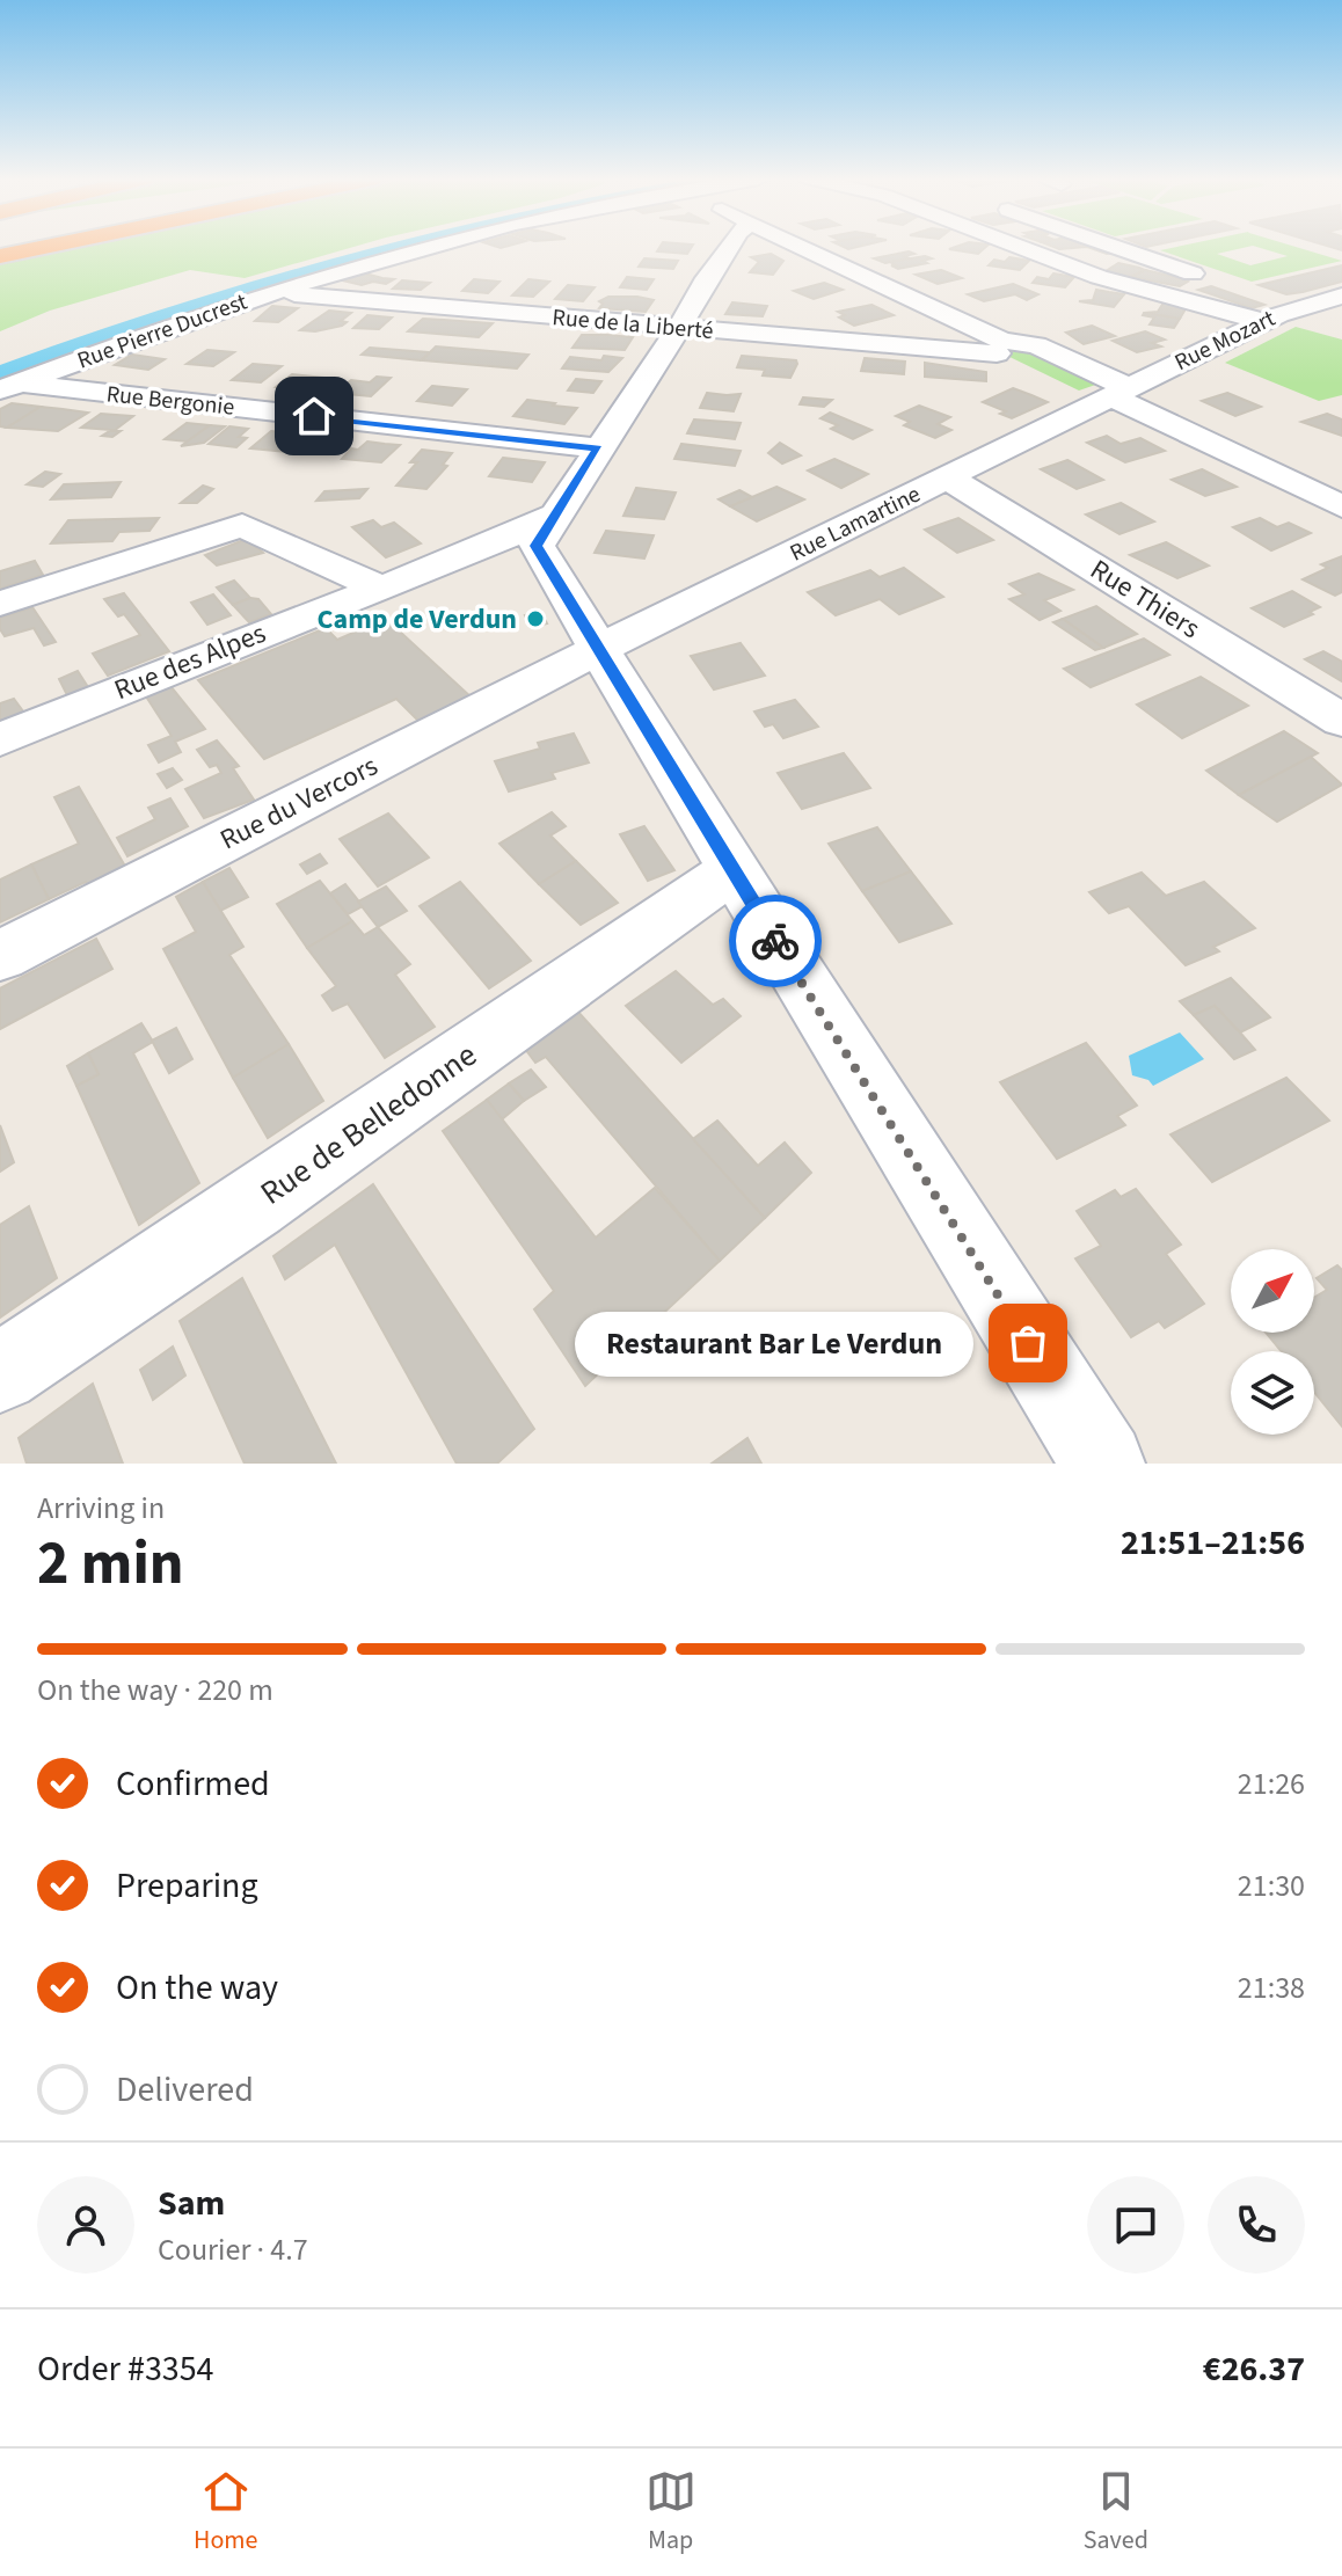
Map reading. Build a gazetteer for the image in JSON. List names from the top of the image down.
{
  "streets": {
    "street": [
      "Rue de la Liberté",
      "Rue Pierre Ducrest",
      "Rue Mozart",
      "Rue Bergonie",
      "Rue Lamartine",
      "Rue Thiers",
      "Rue des Alpes",
      "Rue du Vercors",
      "Rue de Belledonne"
    ]
  },
  "crossings": [
    ["Rue de la Liberté", "Rue Pierre Ducrest"],
    ["Rue Pierre Ducrest", "Rue Bergonie"],
    ["Rue Mozart", "Rue Lamartine"],
    ["Rue Lamartine", "Rue Thiers"],
    ["Rue Lamartine", "Rue du Vercors"]
  ],
  "places": ["Camp de Verdun", "Restaurant Bar Le Verdun"],
  "north": "top right",
  "page": {
    "bubble": "Restaurant Bar Le Verdun",
    "heading": ["2 min", "Arriving in", "21:51–21:56"],
    "panel": [
      "Sam",
      "Courier · 4.7",
      "Order #3354",
      "€26.37"
    ],
    "bar": "On the way · 220 m",
    "list": [
      ["Confirmed", "21:26"],
      ["Preparing", "21:30"],
      ["On the way", "21:38"],
      "Delivered"
    ],
    "tabs": ["Home", "Map", "Saved"]
  }
}
